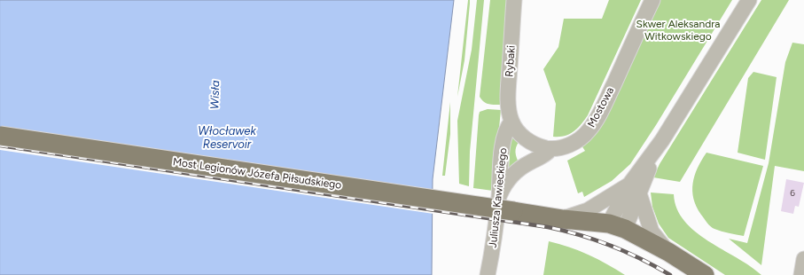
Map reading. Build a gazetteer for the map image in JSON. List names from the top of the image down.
{
  "streets": {
    "main road": ["Most Legionów Józefa Piłsudskiego"],
    "street": ["Rybaki", "Mostowa", "Juliusza Kawieckiego"]
  },
  "crossings": [
    ["Rybaki", "Juliusza Kawieckiego"]
  ],
  "water": ["Wisła", "Włocławek Reservoir"],
  "parks": ["Skwer Aleksandra Witkowskiego"],
  "house_numbers": ["6"]
}
